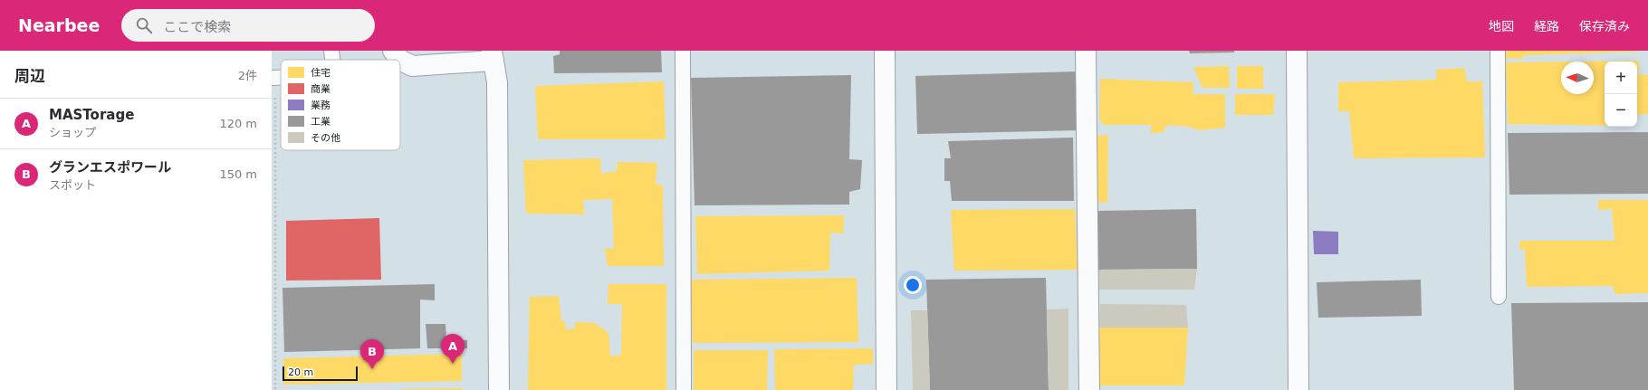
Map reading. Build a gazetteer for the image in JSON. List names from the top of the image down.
{
  "legend": [
    "住宅",
    "商業",
    "業務",
    "工業",
    "その他"
  ],
  "scale_bar": "20 m",
  "north": "left",
  "page": {
    "header": "Nearbee",
    "search": "ここで検索",
    "nav": ["地図", "経路", "保存済み"],
    "heading": ["周辺", "2件"],
    "map_buttons": ["+", "−"],
    "list": [
      {
        "mark": "A",
        "name": "MASTorage",
        "note": "ショップ",
        "value": "120 m"
      },
      {
        "mark": "B",
        "name": "グランエスポワール",
        "note": "スポット",
        "value": "150 m"
      }
    ],
    "pins": ["A", "B"],
    "scale": "20 m"
  }
}
